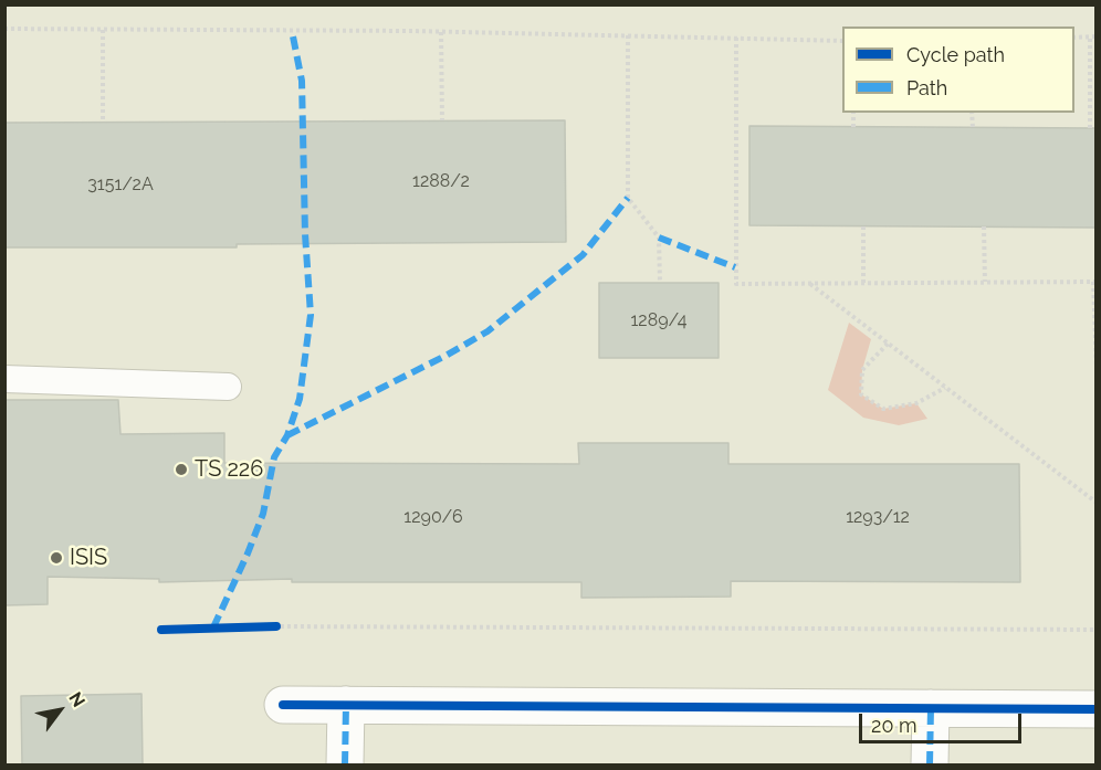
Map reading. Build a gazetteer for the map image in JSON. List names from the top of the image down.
{
  "places": ["TS 226", "ISIS"],
  "house_numbers": [
    "1288/2",
    "3151/2A",
    "1289/4",
    "1290/6",
    "1293/12"
  ],
  "legend": ["Cycle path", "Path"],
  "scale_bar": "20 m",
  "north": "top right"
}
